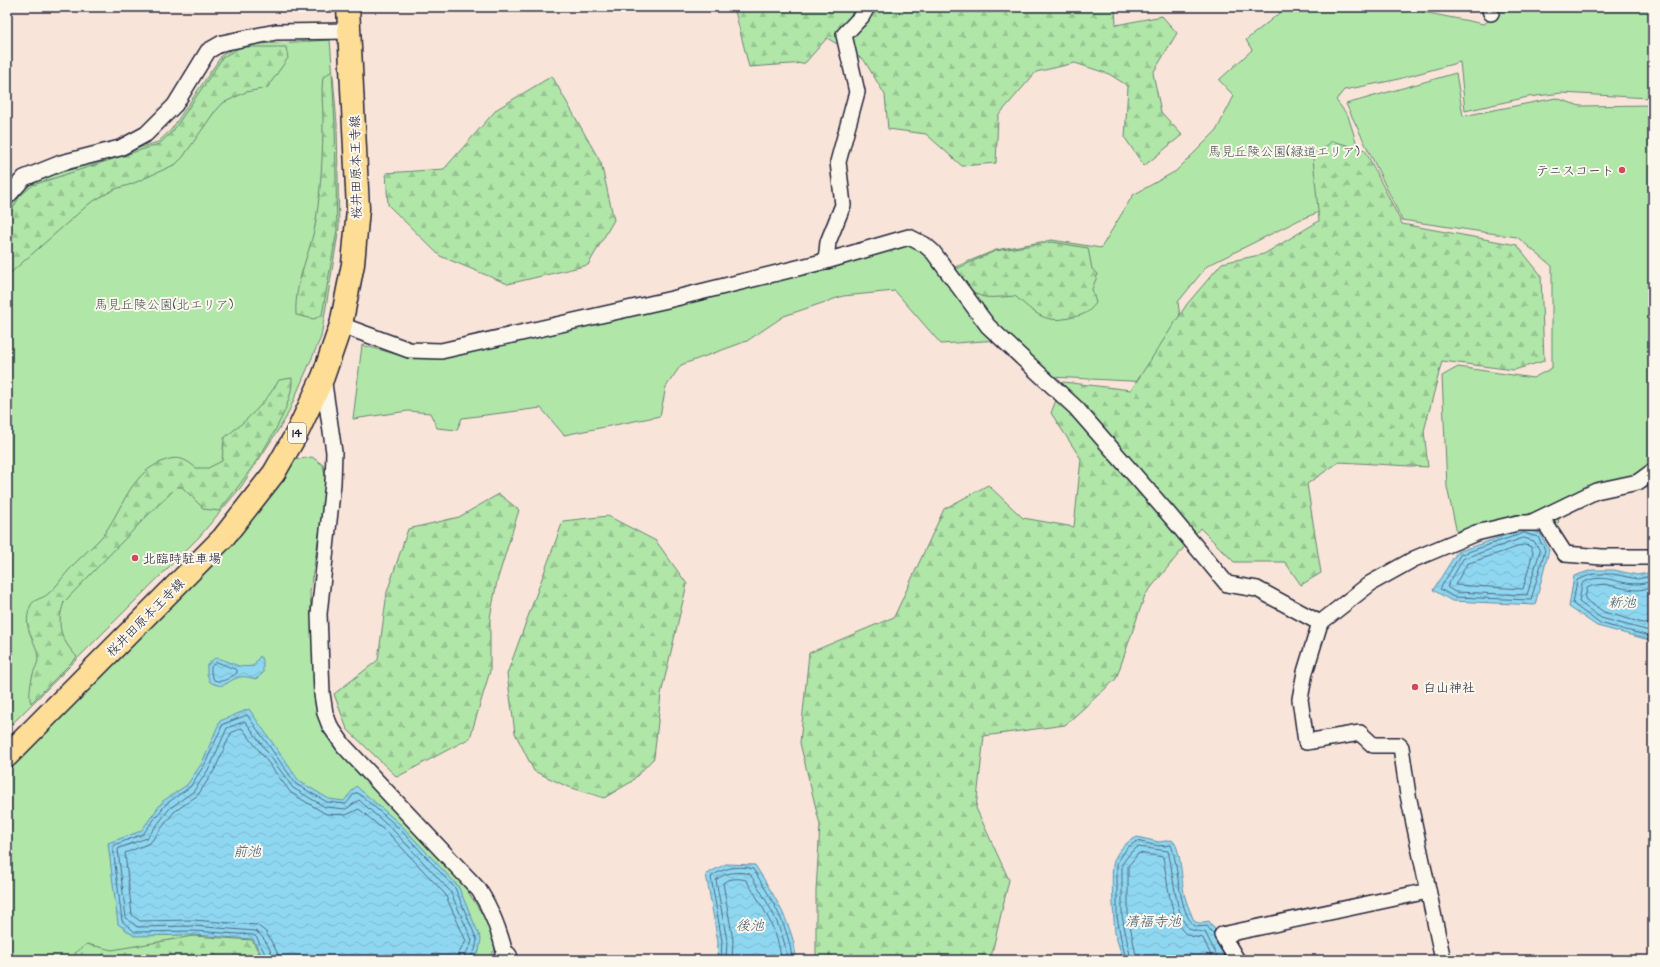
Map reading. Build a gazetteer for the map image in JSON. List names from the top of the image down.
{
  "streets": {
    "main road": ["桜井田原本王寺線", "14"]
  },
  "water": [
    "新池",
    "前池",
    "清福寺池",
    "後池"
  ],
  "parks": ["馬見丘陵公園(緑道エリア)", "馬見丘陵公園(北エリア)"],
  "places": ["テニスコート", "北臨時駐車場", "白山神社"]
}
